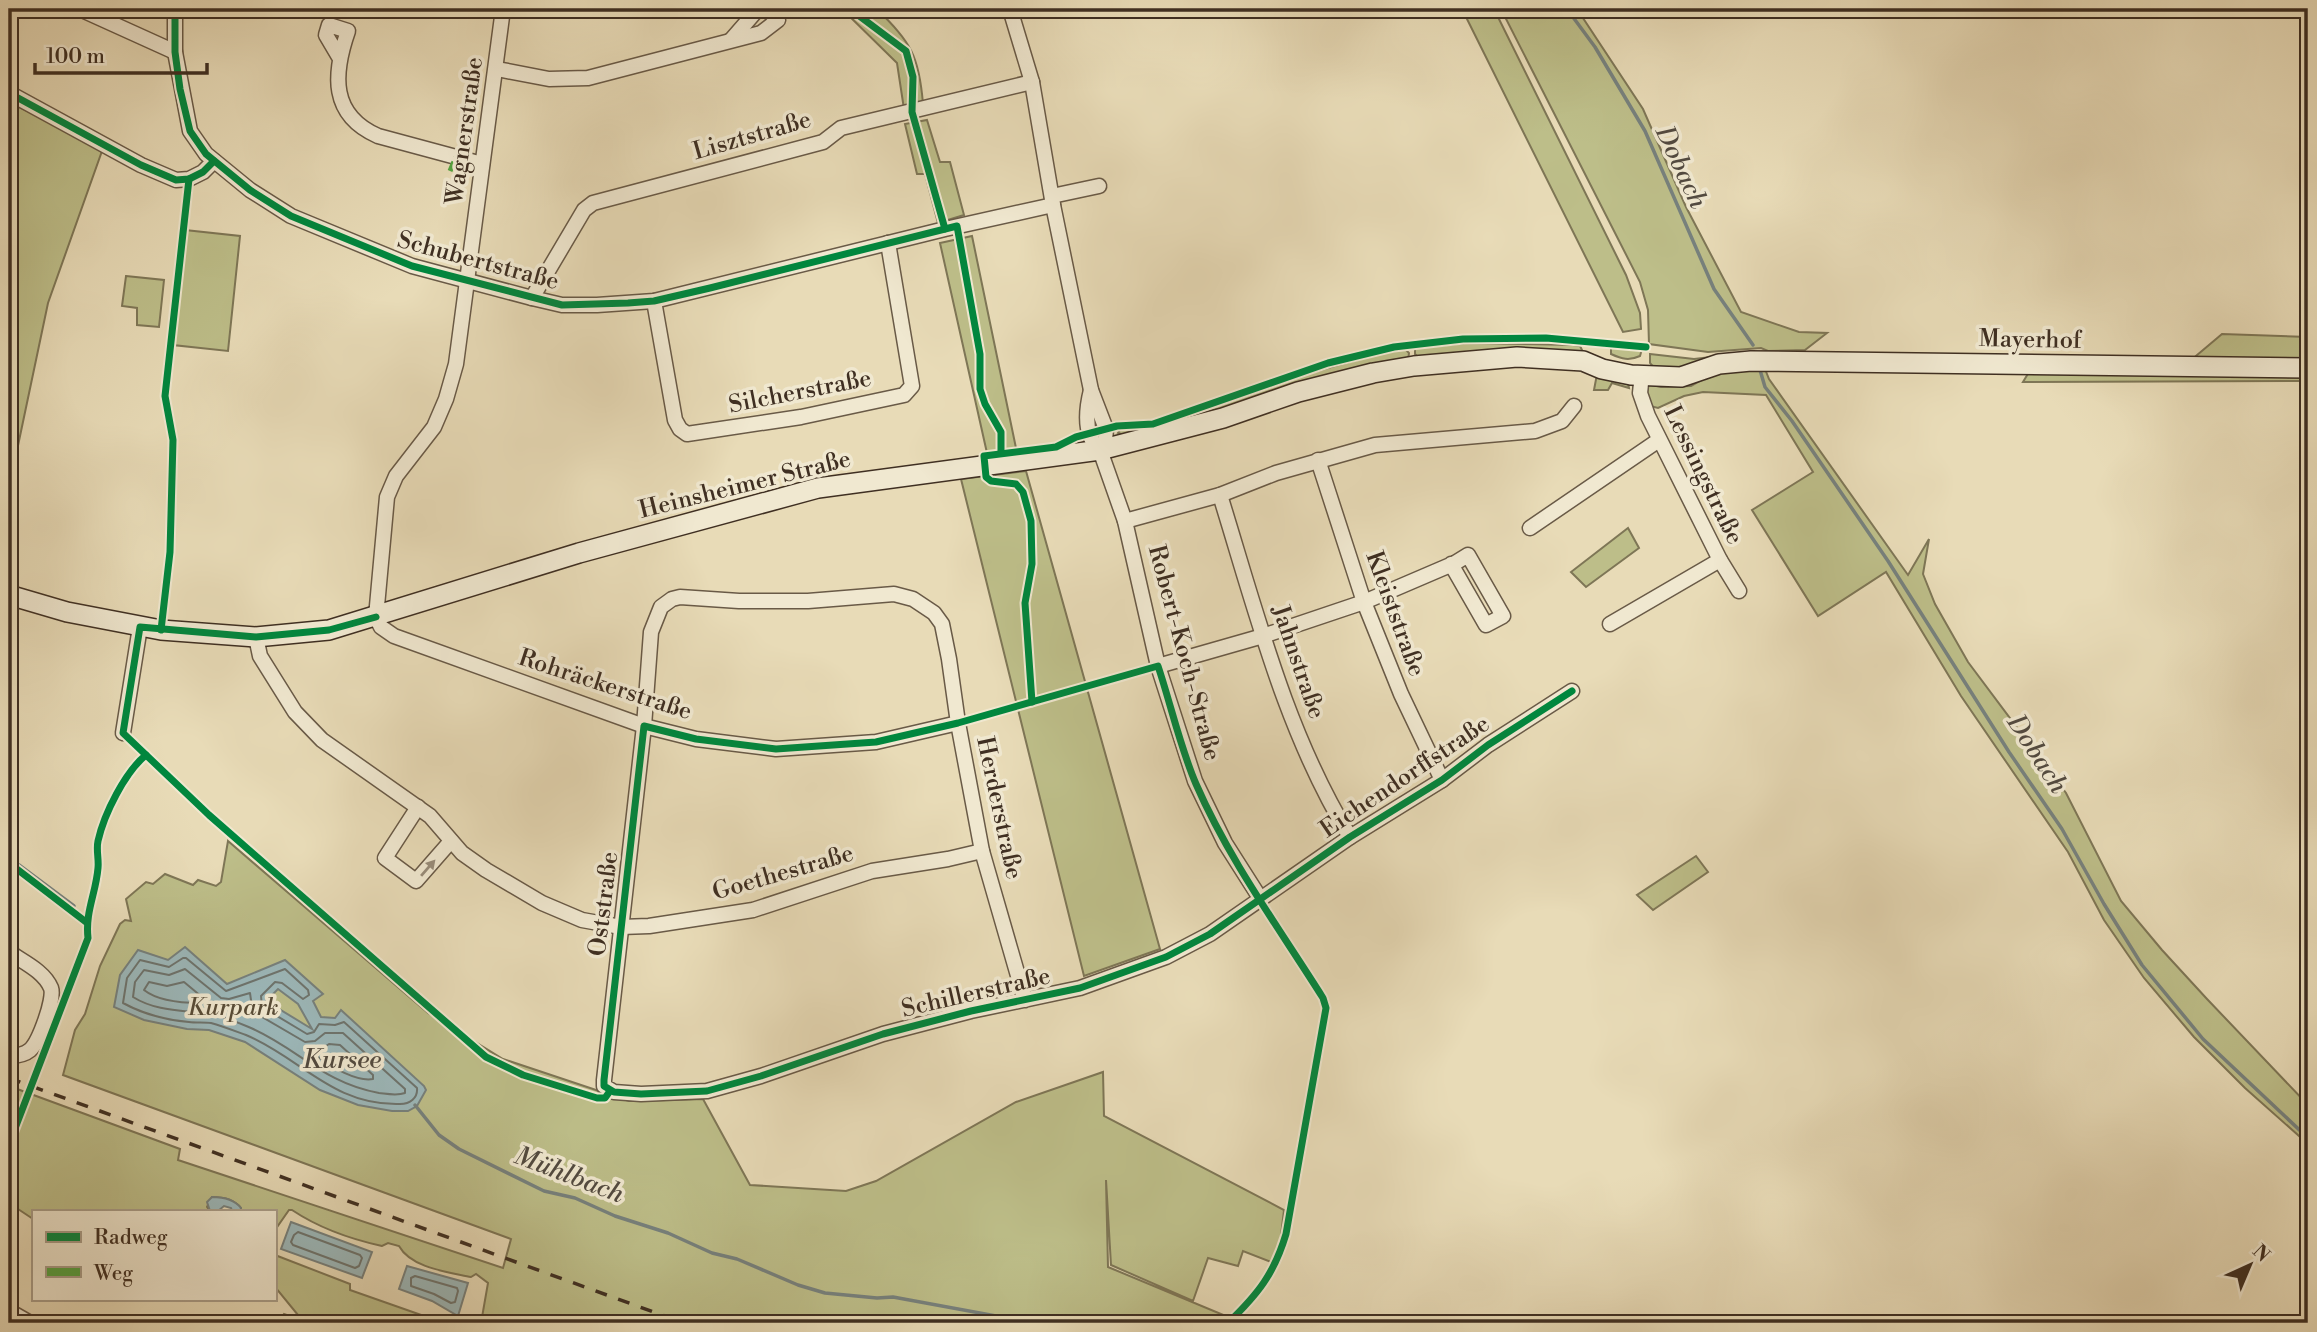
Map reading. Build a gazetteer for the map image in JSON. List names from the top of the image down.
{
  "streets": {
    "street": [
      "Wagnerstraße",
      "Lisztstraße",
      "Schubertstraße",
      "Mayerhof",
      "Silcherstraße",
      "Lessingstraße",
      "Heinsheimer Straße",
      "Kleiststraße",
      "Robert-Koch-Straße",
      "Jahnstraße",
      "Rohräckerstraße",
      "Eichendorffstraße",
      "Herderstraße",
      "Goethestraße",
      "Oststraße",
      "Schillerstraße"
    ]
  },
  "crossings": [
    ["Wagnerstraße", "Schubertstraße"],
    ["Wagnerstraße", "Heinsheimer Straße"],
    ["Wagnerstraße", "Rohräckerstraße"],
    ["Lisztstraße", "Schubertstraße"],
    ["Lisztstraße", "Robert-Koch-Straße"],
    ["Schubertstraße", "Silcherstraße"],
    ["Schubertstraße", "Robert-Koch-Straße"],
    ["Mayerhof", "Heinsheimer Straße"],
    ["Lessingstraße", "Heinsheimer Straße"],
    ["Heinsheimer Straße", "Robert-Koch-Straße"],
    ["Heinsheimer Straße", "Rohräckerstraße"],
    ["Heinsheimer Straße", "Goethestraße"],
    ["Kleiststraße", "Eichendorffstraße"],
    ["Robert-Koch-Straße", "Eichendorffstraße"],
    ["Robert-Koch-Straße", "Schillerstraße"],
    ["Jahnstraße", "Eichendorffstraße"],
    ["Rohräckerstraße", "Herderstraße"],
    ["Rohräckerstraße", "Oststraße"],
    ["Eichendorffstraße", "Schillerstraße"],
    ["Herderstraße", "Goethestraße"],
    ["Herderstraße", "Oststraße"],
    ["Herderstraße", "Schillerstraße"],
    ["Goethestraße", "Oststraße"],
    ["Oststraße", "Schillerstraße"]
  ],
  "water": ["Dobach", "Kursee", "Mühlbach"],
  "parks": ["Kurpark"],
  "legend": ["Radweg", "Weg"],
  "scale_bar": "100 m",
  "north": "top right"
}
